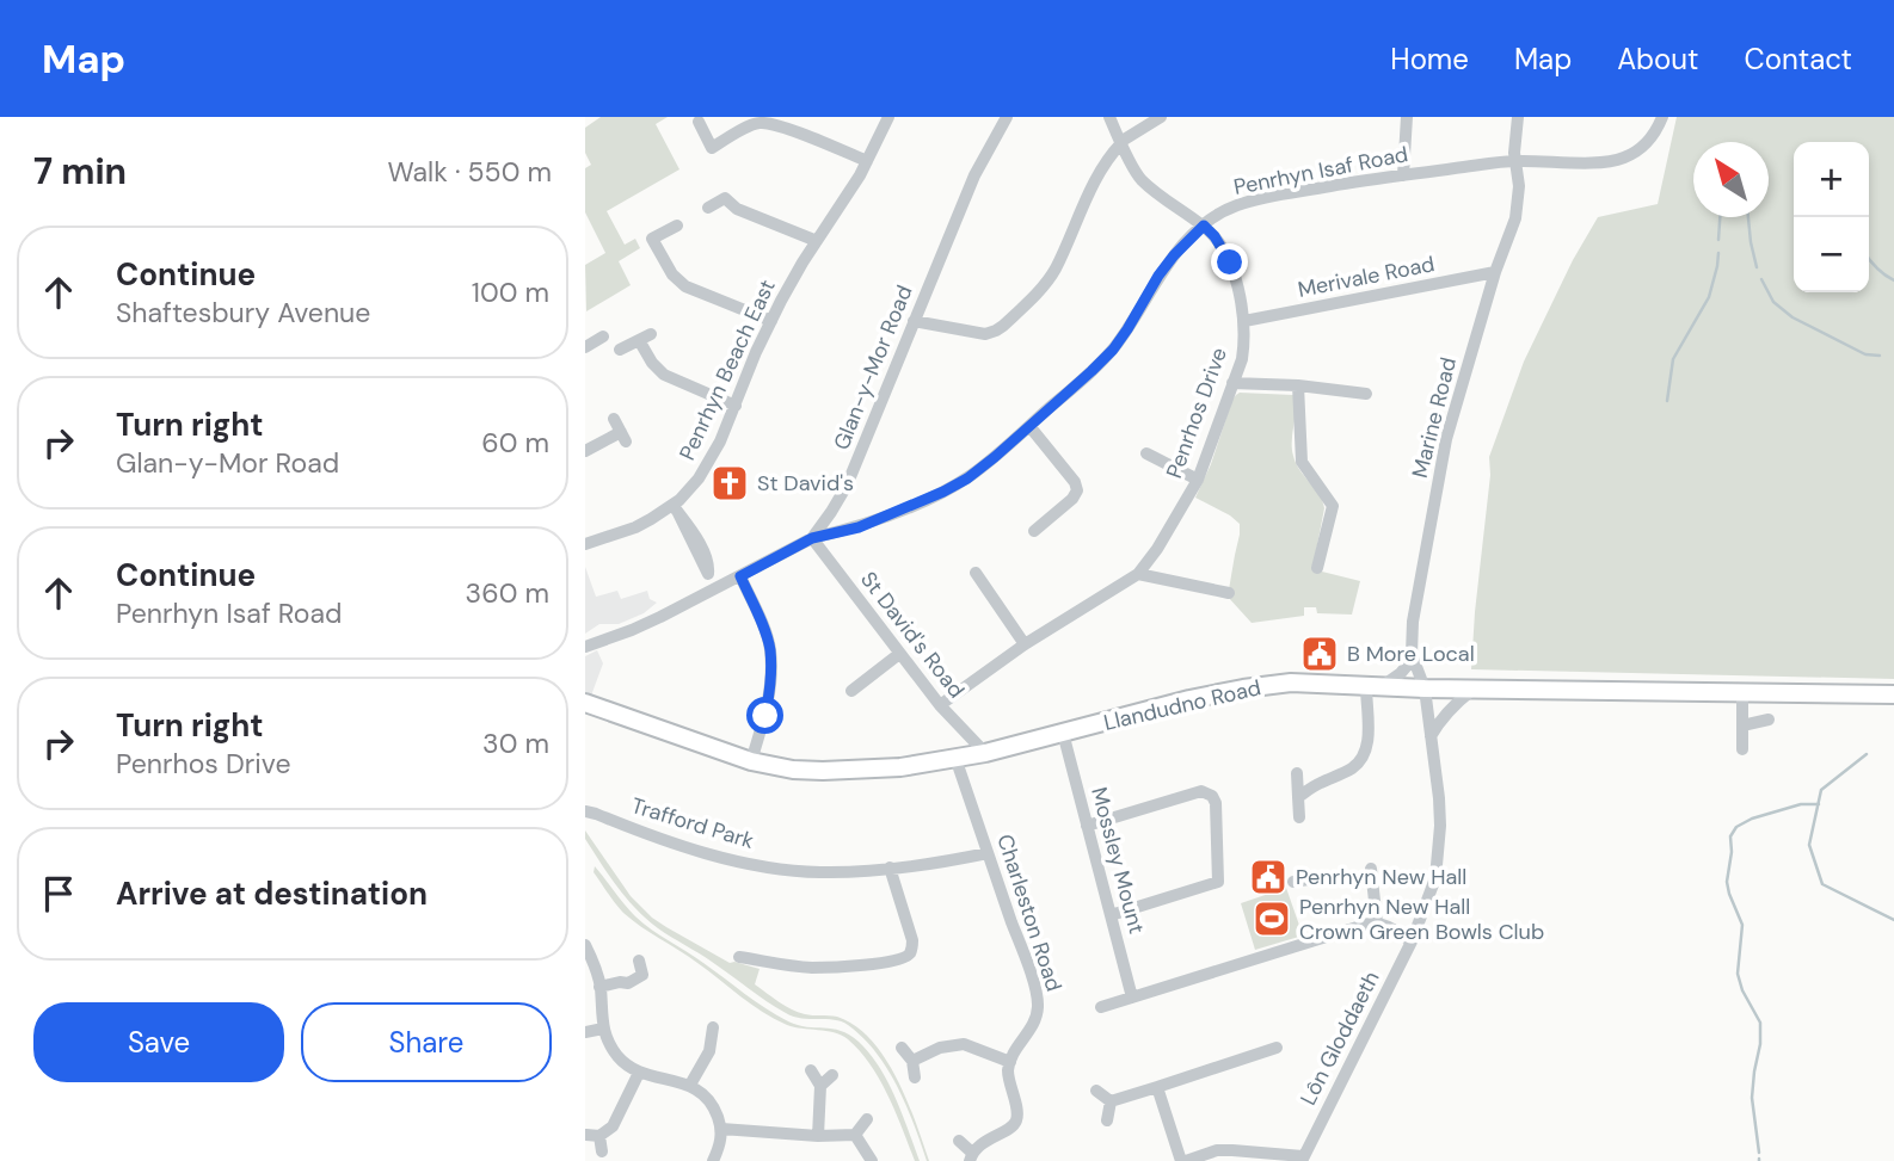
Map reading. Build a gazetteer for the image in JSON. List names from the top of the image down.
{
  "streets": {
    "main road": ["Llandudno Road"],
    "street": [
      "Penrhyn Isaf Road",
      "Merivale Road",
      "Glan-y-Mor Road",
      "Penrhyn Beach East",
      "Penrhos Drive",
      "Marine Road",
      "St David's Road",
      "Trafford Park",
      "Mossley Mount",
      "Charleston Road",
      "Lôn Gloddaeth"
    ]
  },
  "crossings": [
    ["Penrhyn Isaf Road", "Glan-y-Mor Road"],
    ["Penrhyn Isaf Road", "Penrhos Drive"],
    ["Penrhyn Isaf Road", "Marine Road"],
    ["Penrhyn Isaf Road", "St David's Road"],
    ["Merivale Road", "Penrhos Drive"],
    ["Merivale Road", "Marine Road"],
    ["Glan-y-Mor Road", "St David's Road"],
    ["Penrhos Drive", "St David's Road"],
    ["Marine Road", "Llandudno Road"],
    ["Marine Road", "Lôn Gloddaeth"],
    ["St David's Road", "Llandudno Road"],
    ["Llandudno Road", "Mossley Mount"],
    ["Llandudno Road", "Charleston Road"],
    ["Llandudno Road", "Lôn Gloddaeth"],
    ["Trafford Park", "Charleston Road"]
  ],
  "places": {
    "church": ["St David's"],
    "public building": ["B More Local", "Penrhyn New Hall"],
    "sports": ["Penrhyn New Hall Crown Green Bowls Club"]
  },
  "north": "top left",
  "page": {
    "header": "Map",
    "nav": [
      "Home",
      "Map",
      "About",
      "Contact"
    ],
    "heading": ["7 min", "Walk · 550 m"],
    "map_buttons": ["+", "−"],
    "list": [
      ["Continue", "Shaftesbury Avenue", "100 m"],
      ["Turn right", "Glan-y-Mor Road", "60 m"],
      ["Continue", "Penrhyn Isaf Road", "360 m"],
      ["Turn right", "Penrhos Drive", "30 m"],
      "Arrive at destination"
    ],
    "buttons": ["Save", "Share"]
  }
}
